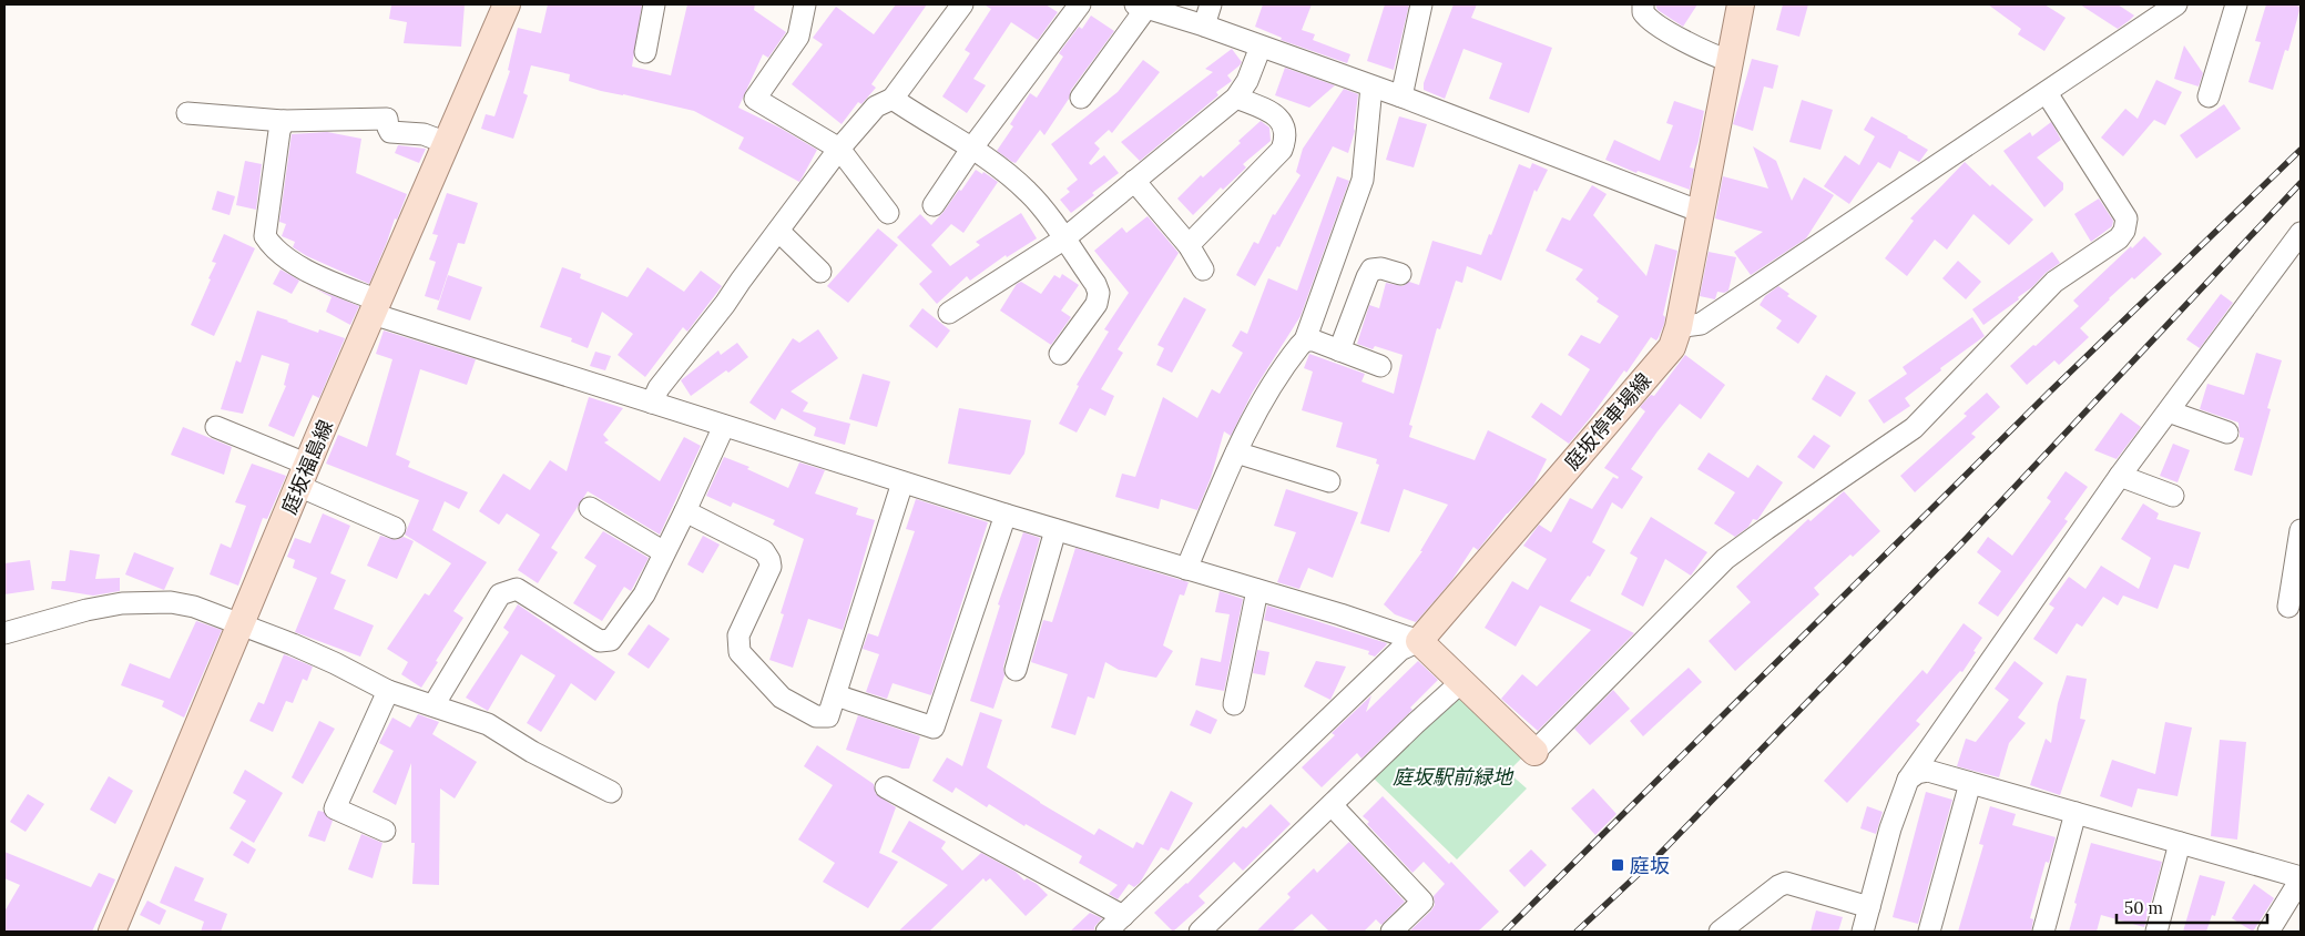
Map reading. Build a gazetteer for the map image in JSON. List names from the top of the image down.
{
  "streets": {
    "main road": ["庭坂停車場線", "庭坂福島線"]
  },
  "parks": ["庭坂駅前緑地"],
  "places": {
    "transit": ["庭坂"]
  },
  "scale_bar": "50 m"
}
